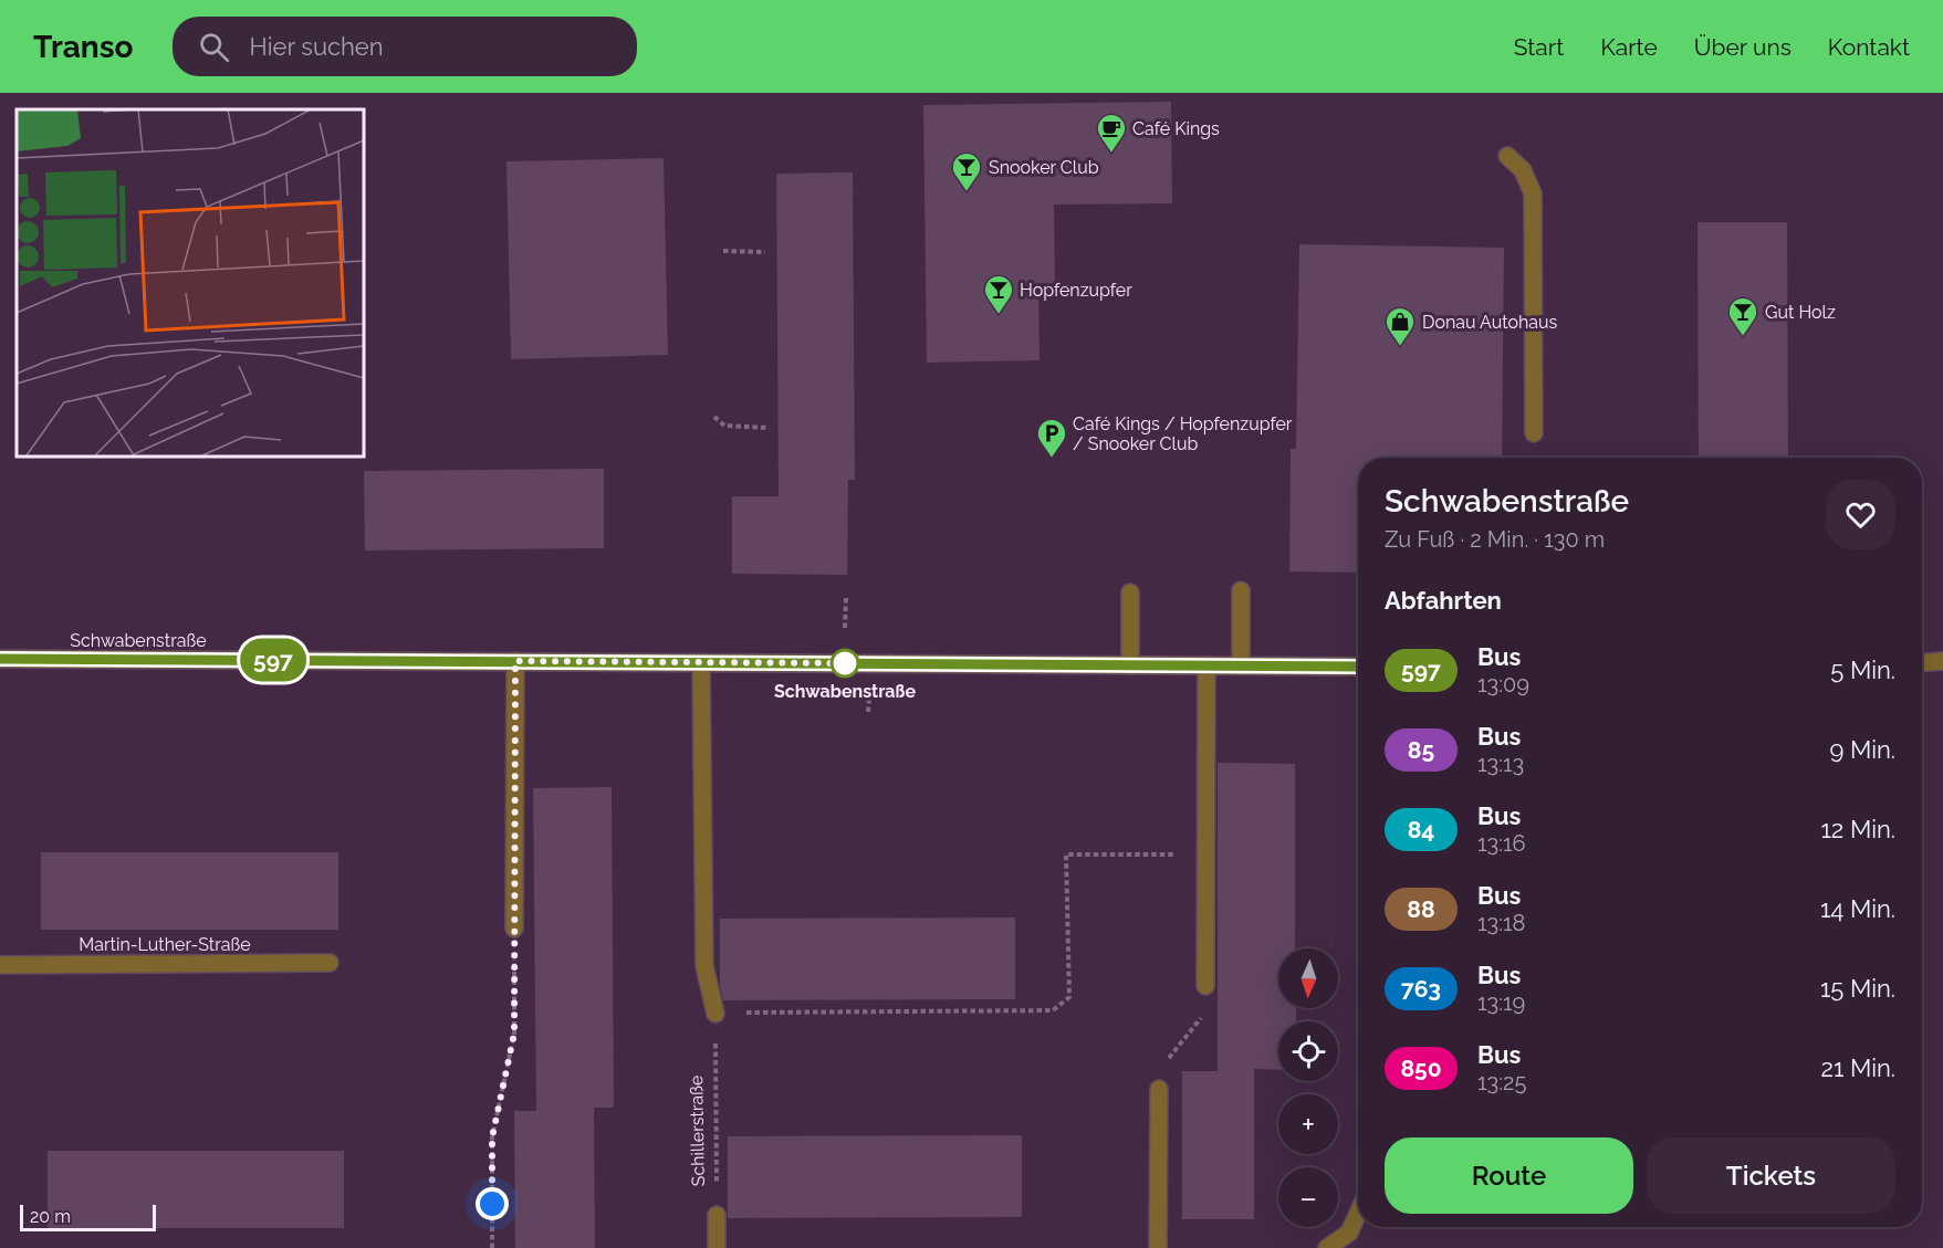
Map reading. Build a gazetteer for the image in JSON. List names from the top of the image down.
{
  "streets": {
    "street": ["Schwabenstraße", "Martin-Luther-Straße"],
    "path": ["Schillerstraße"]
  },
  "places": {
    "cafe": ["Café Kings"],
    "bar": ["Snooker Club", "Hopfenzupfer", "Gut Holz"],
    "shop": ["Donau Autohaus"],
    "parking": ["Café Kings / Hopfenzupfer / Snooker Club"],
    "other": ["Schwabenstraße"]
  },
  "lines": ["bus line 597"],
  "scale_bar": "20 m",
  "north": "bottom",
  "page": {
    "header": "Transo",
    "search": "Hier suchen",
    "nav": [
      "Start",
      "Karte",
      "Über uns",
      "Kontakt"
    ],
    "on_map": "597",
    "heading": [
      ["Schwabenstraße", "Zu Fuß · 2 Min. · 130 m"],
      "Abfahrten"
    ],
    "list": [
      {
        "mark": "597",
        "name": "Bus",
        "note": "13:09",
        "value": "5 Min."
      },
      {
        "mark": "85",
        "name": "Bus",
        "note": "13:13",
        "value": "9 Min."
      },
      {
        "mark": "84",
        "name": "Bus",
        "note": "13:16",
        "value": "12 Min."
      },
      {
        "mark": "88",
        "name": "Bus",
        "note": "13:18",
        "value": "14 Min."
      },
      {
        "mark": "763",
        "name": "Bus",
        "note": "13:19",
        "value": "15 Min."
      },
      {
        "mark": "850",
        "name": "Bus",
        "note": "13:25",
        "value": "21 Min."
      }
    ],
    "map_buttons": ["+", "−"],
    "buttons": ["Route", "Tickets"],
    "scale": "20 m"
  }
}
